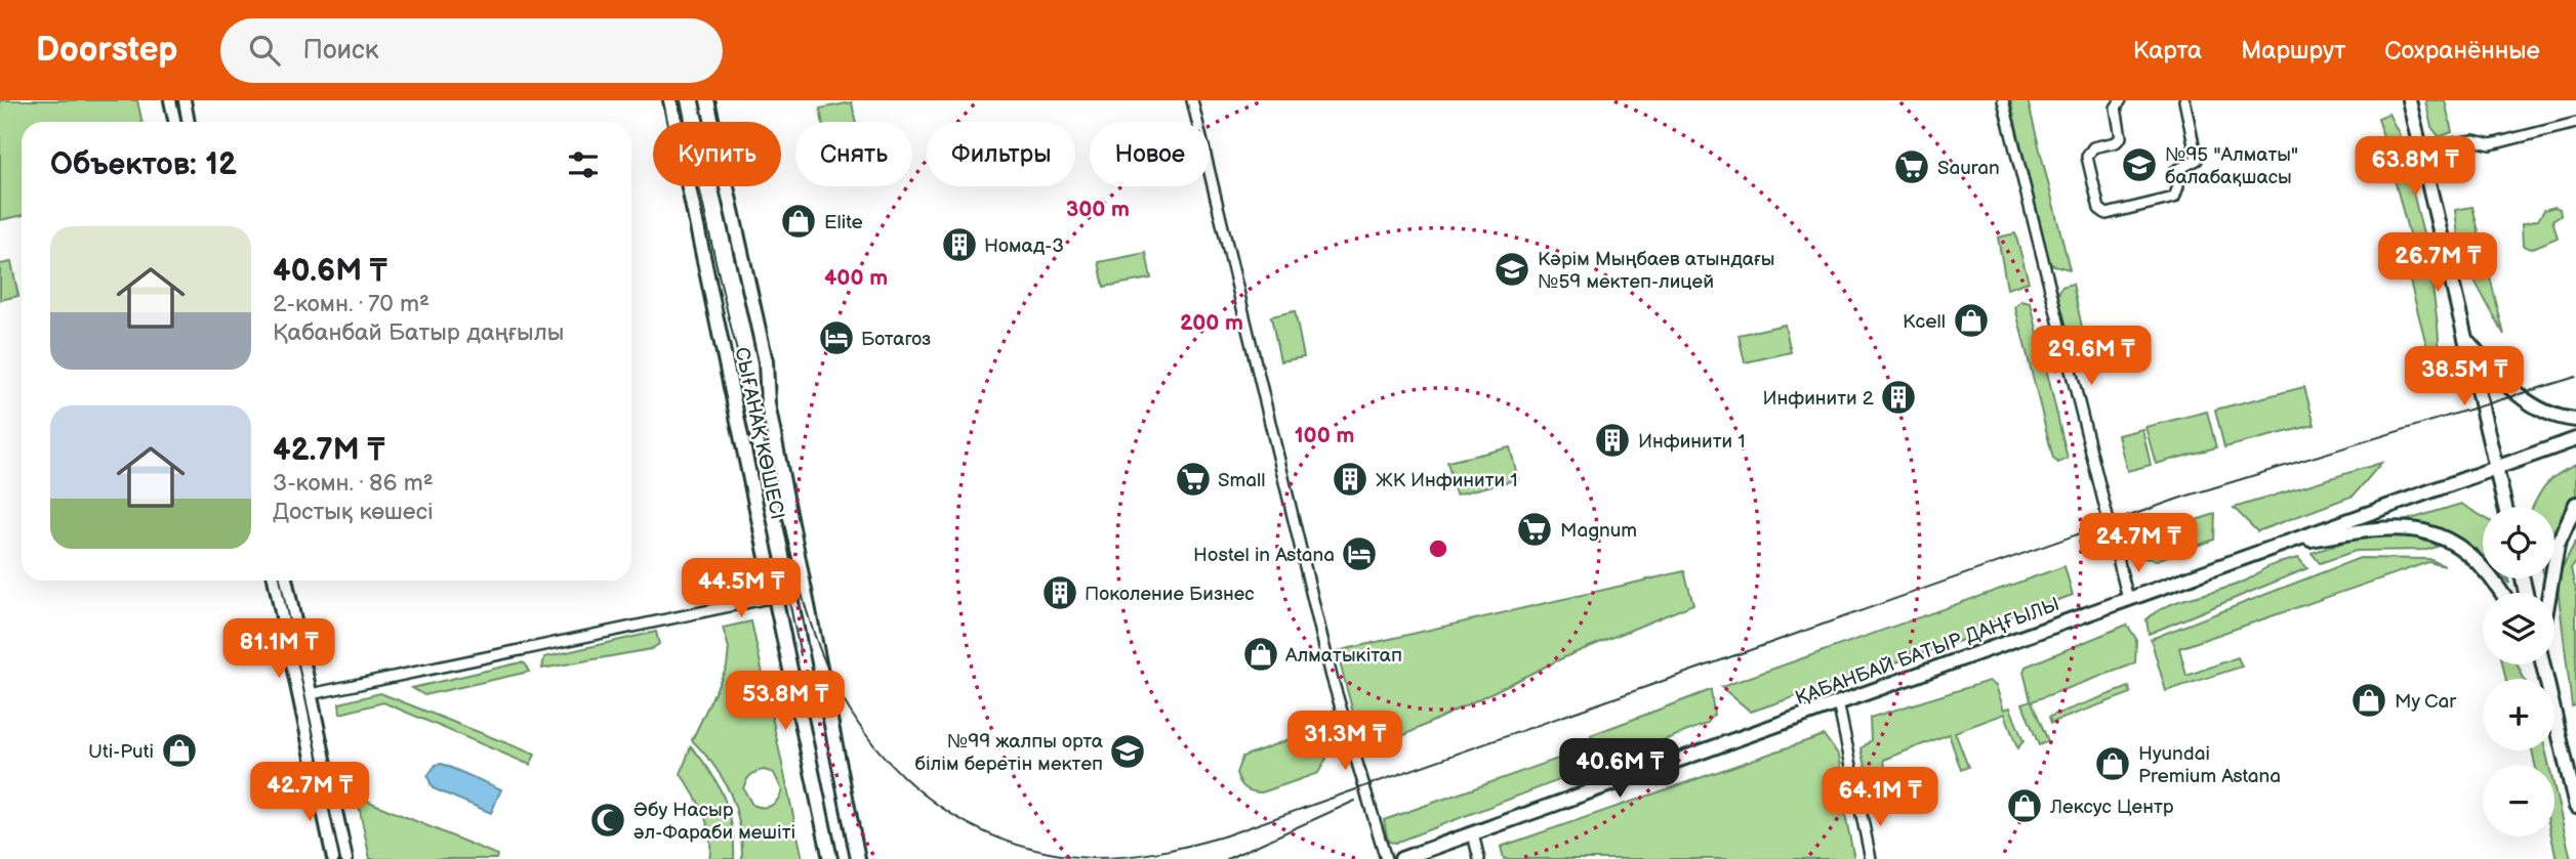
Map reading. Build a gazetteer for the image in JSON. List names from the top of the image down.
{
  "streets": {
    "main road": ["СЫҒАНАҚ КӨШЕСІ", "ҚАБАНБАЙ БАТЫР ДАҢҒЫЛЫ"]
  },
  "places": {
    "school or university": ["№95 \"Алматы\" балабақшасы", "Кәрім Мыңбаев атындағы №59 мектеп-лицей", "№99 жалпы орта білім беретін мектеп"],
    "supermarket": ["Sauran", "Small", "Magnum"],
    "shop": [
      "Elite",
      "Kcell",
      "Алматыкітап",
      "My Car",
      "Uti-Puti",
      "Hyundai Premium Astana",
      "Лексус Центр"
    ],
    "building": [
      "Номад-3",
      "Инфинити 2",
      "Инфинити 1",
      "ЖК Инфинити 1",
      "Поколение Бизнес"
    ],
    "hotel": ["Ботагоз", "Hostel in Astana"],
    "mosque": ["Әбу Насыр әл-Фараби мешіті"]
  },
  "page": {
    "header": "Doorstep",
    "search": "Поиск",
    "nav": ["Карта", "Маршрут", "Сохранённые"],
    "chip": [
      "Купить",
      "Снять",
      "Фильтры",
      "Новое"
    ],
    "heading": "Объектов: 12",
    "price": [
      "63.8M ₸",
      "26.7M ₸",
      "29.6M ₸",
      "38.5M ₸",
      "24.7M ₸",
      "44.5M ₸",
      "81.1M ₸",
      "53.8M ₸",
      "31.3M ₸",
      "40.6M ₸",
      "42.7M ₸",
      "64.1M ₸"
    ],
    "list": [
      {
        "name": "40.6M ₸",
        "note": "2-комн. · 70 m² · Қабанбай Батыр даңғылы"
      },
      {
        "name": "42.7M ₸",
        "note": "3-комн. · 86 m² · Достық көшесі"
      }
    ],
    "map_buttons": ["+", "−"]
  },
  "rings": [
    "300 m",
    "400 m",
    "200 m",
    "100 m"
  ]
}
